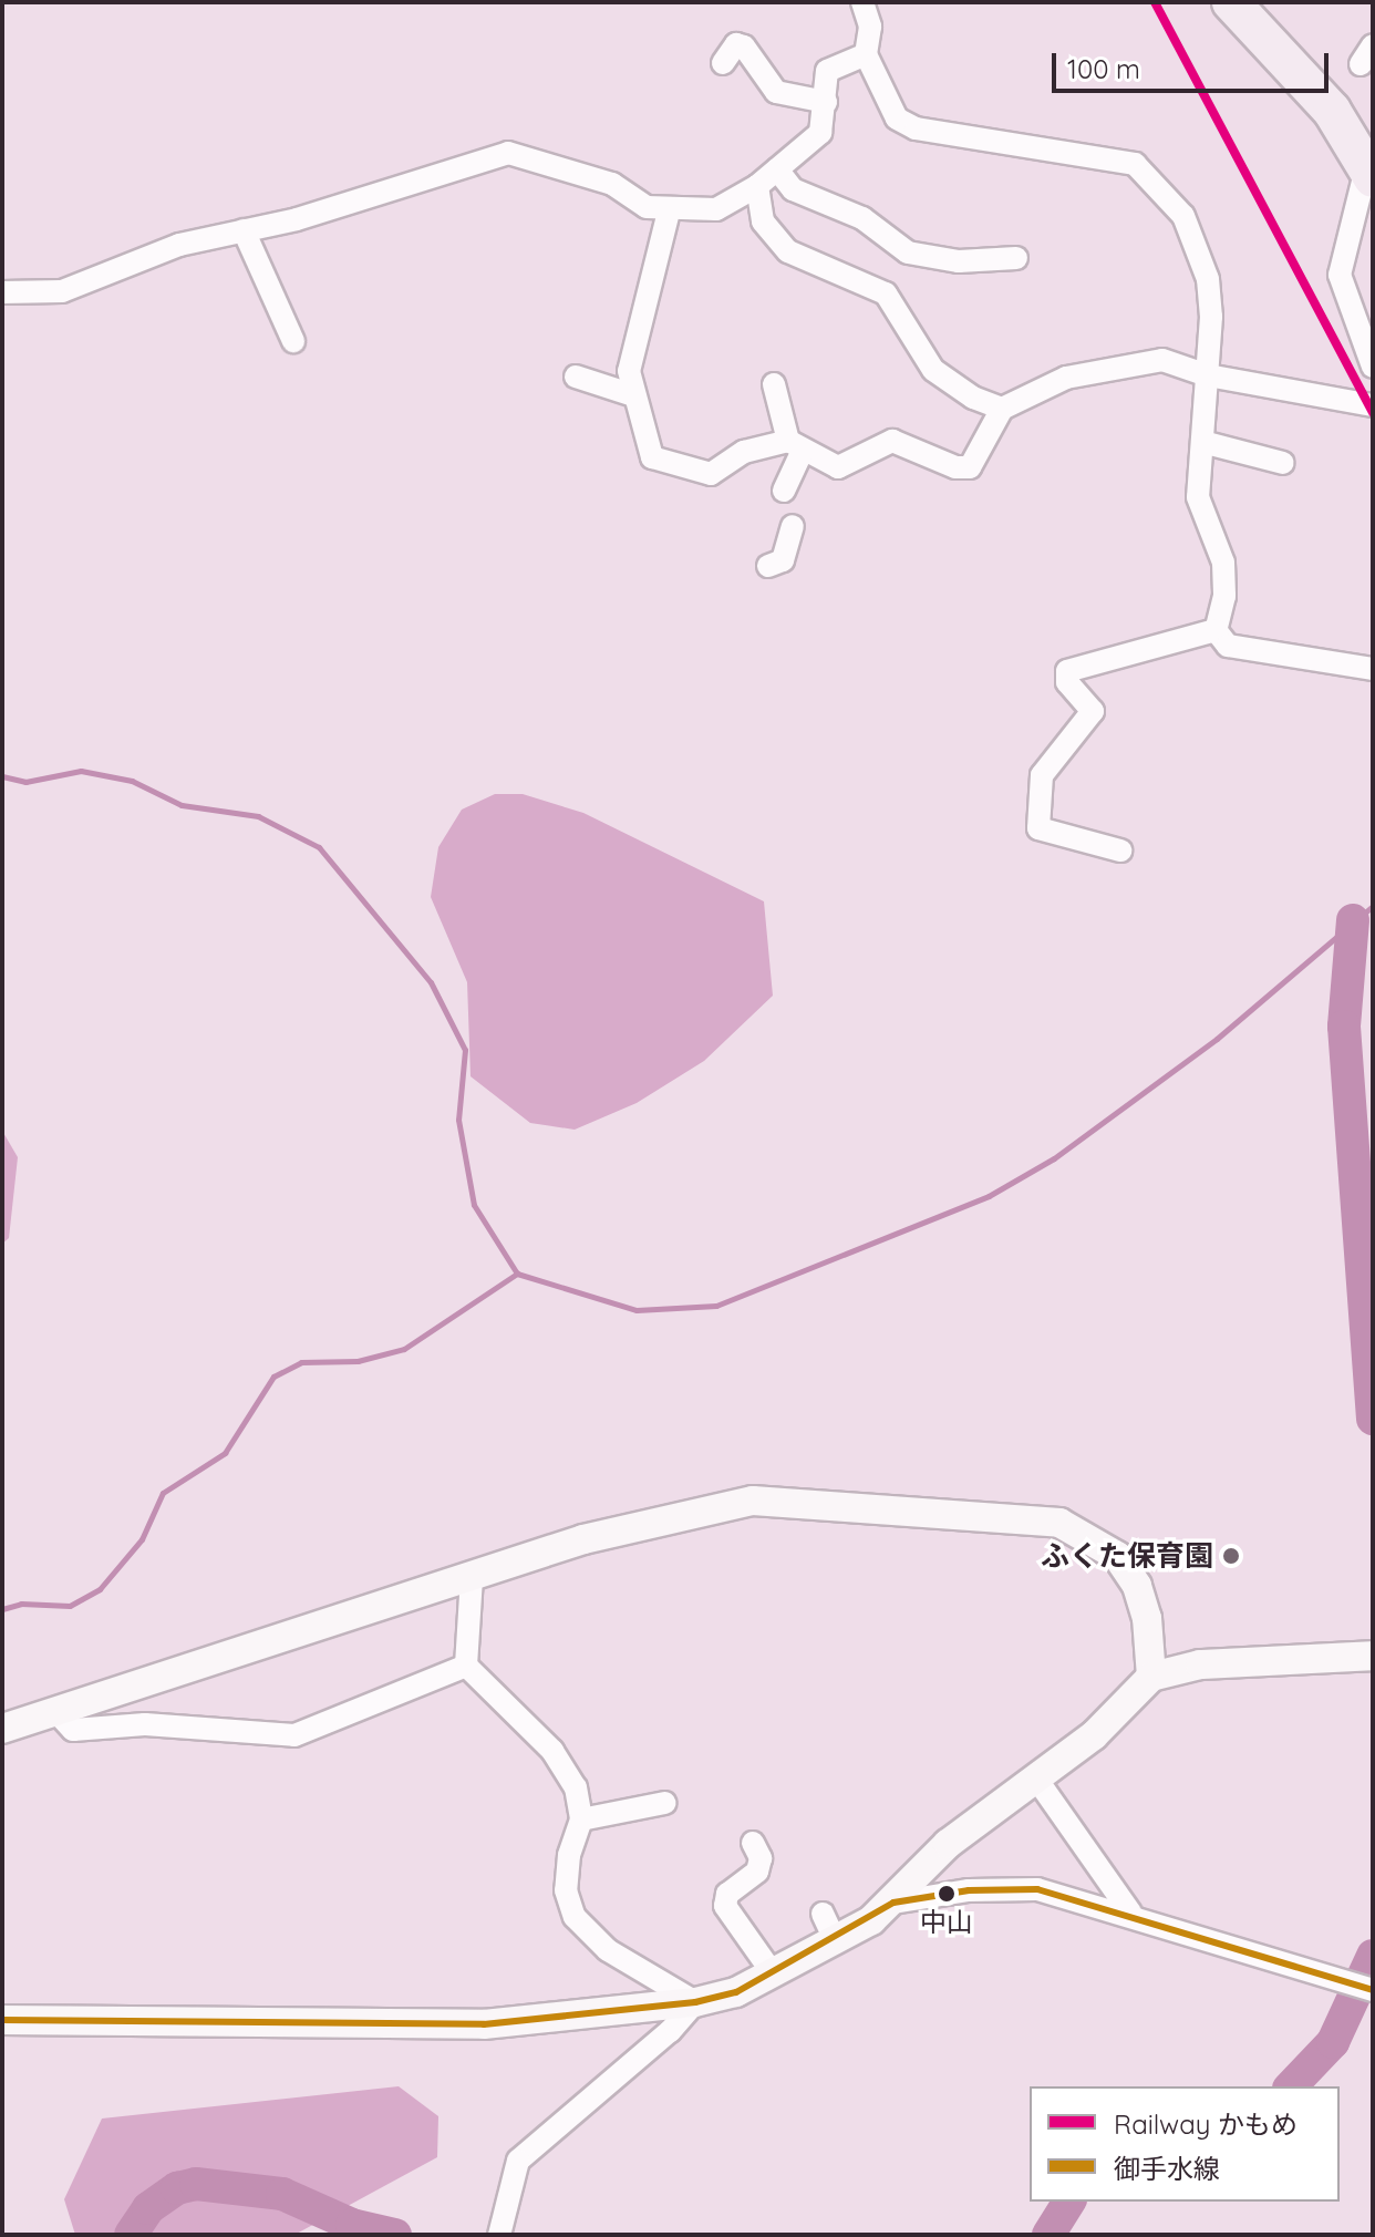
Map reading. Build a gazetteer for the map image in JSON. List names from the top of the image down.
{
  "places": ["ふくた保育園", "中山"],
  "lines": ["rail line かもめ", "transit line 御手水線"],
  "legend": ["Railway かもめ", "御手水線"],
  "scale_bar": "100 m"
}
